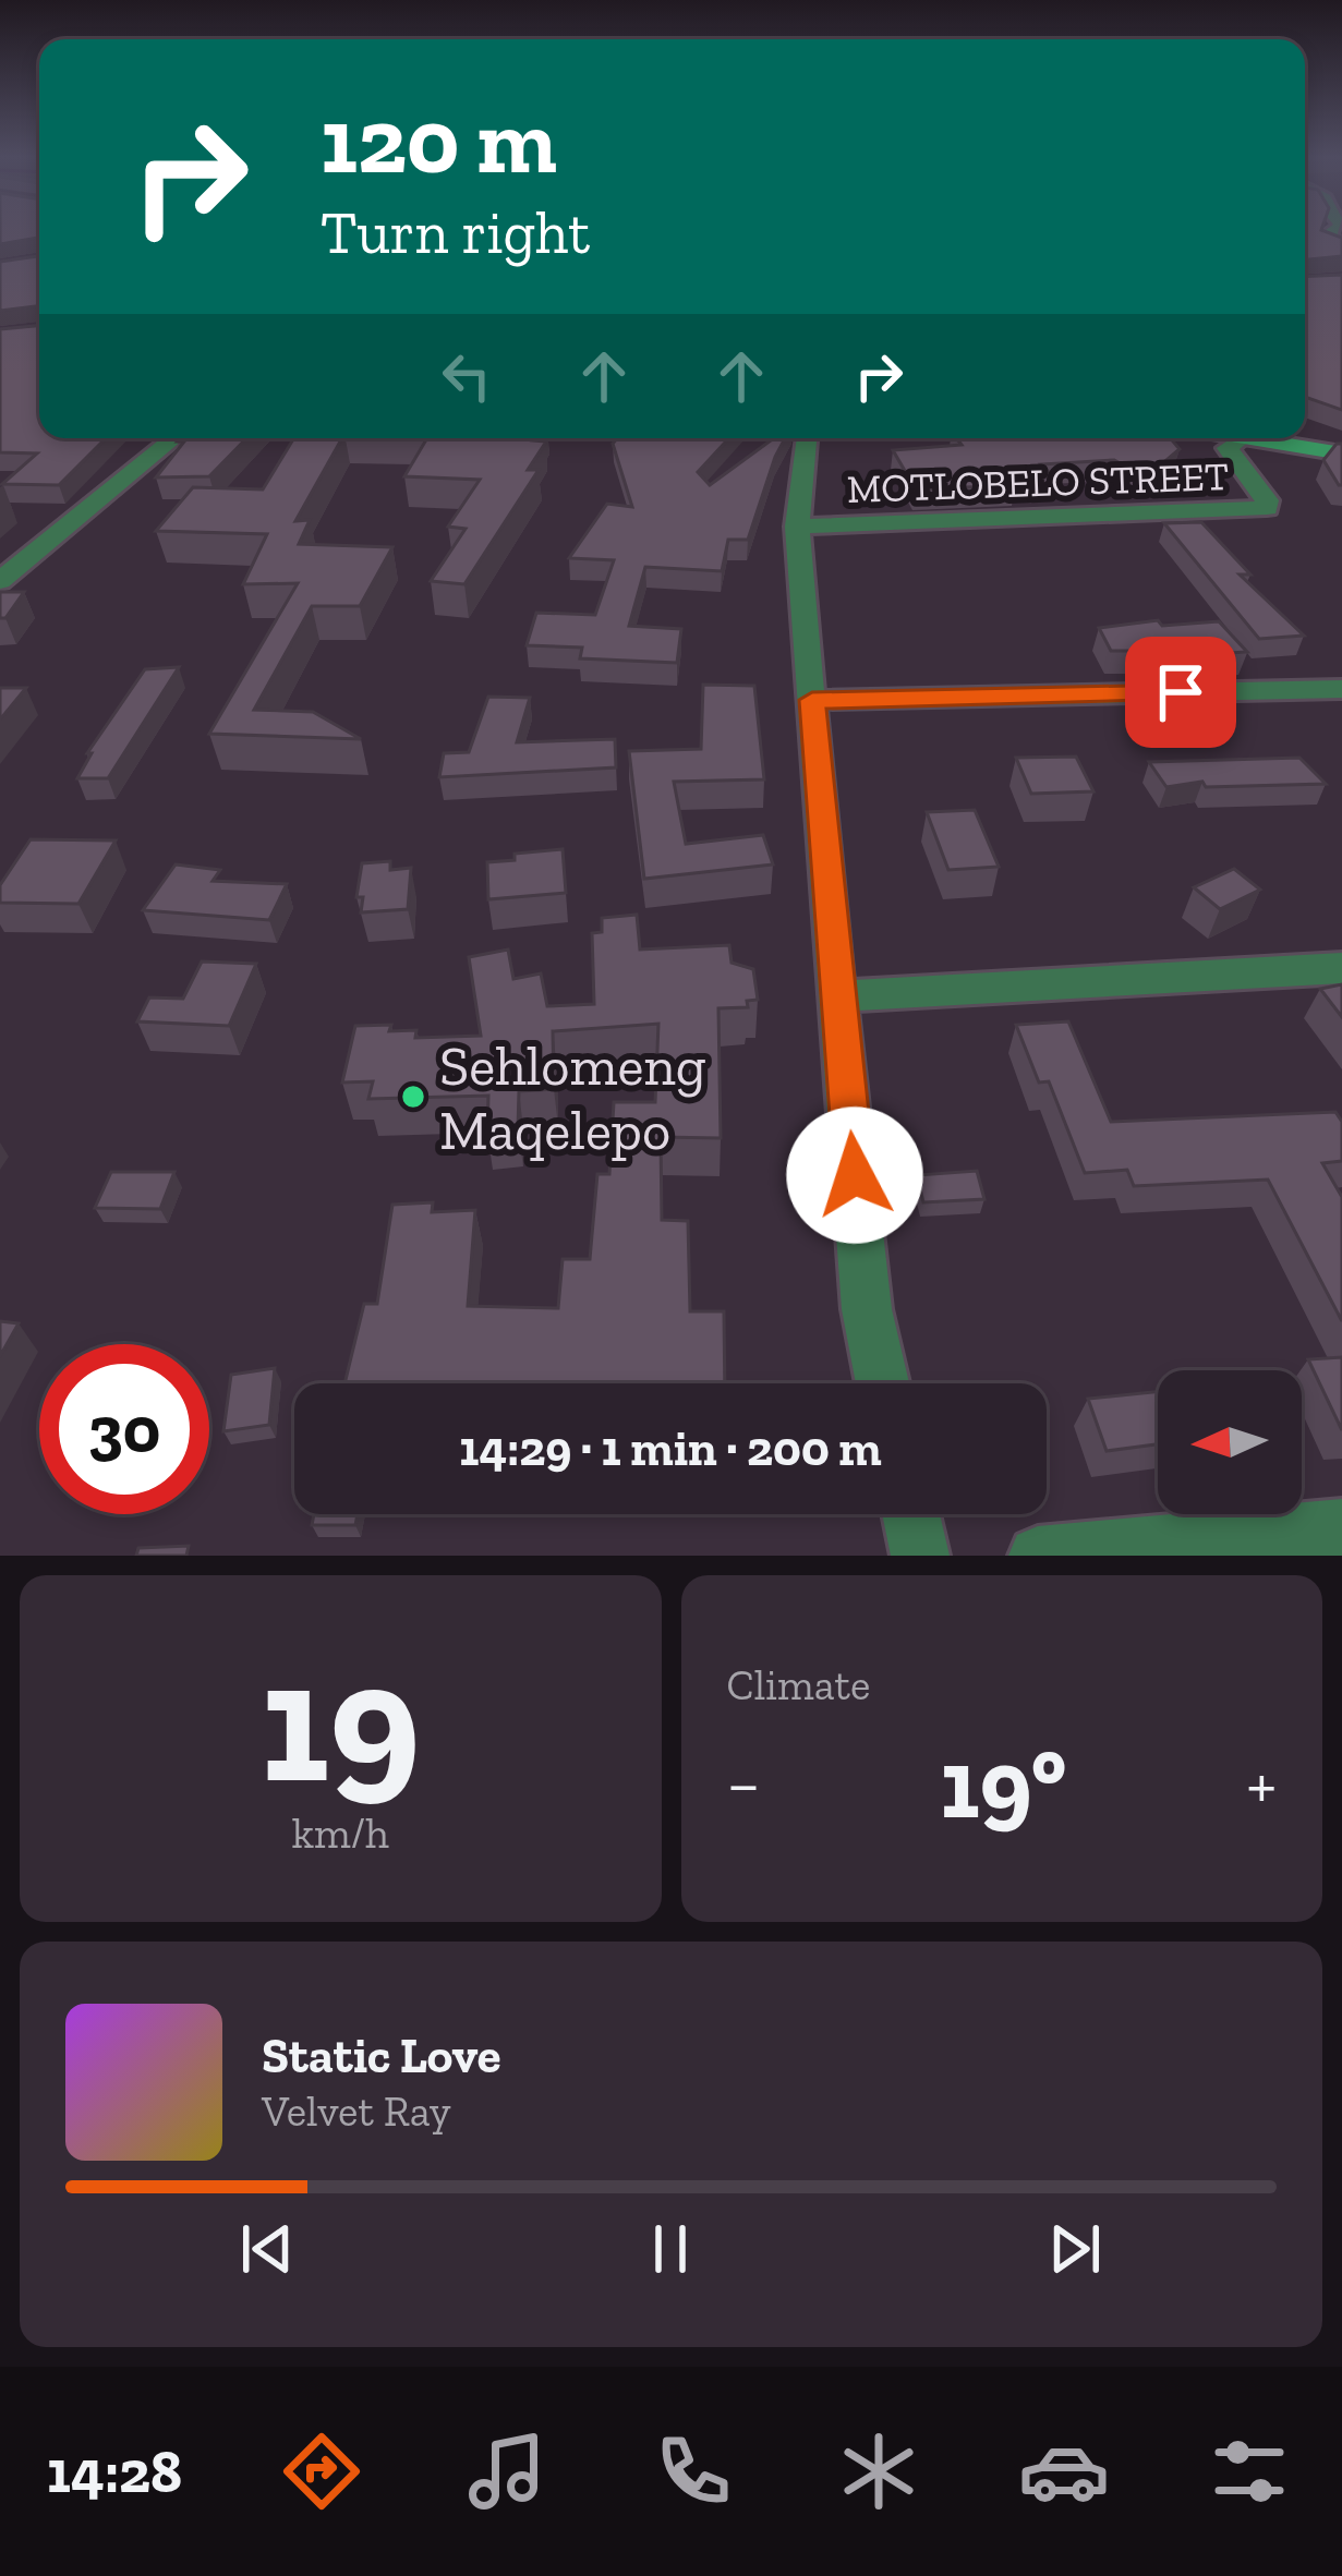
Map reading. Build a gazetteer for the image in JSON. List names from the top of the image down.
{
  "streets": {
    "street": ["MOTLOBELO STREET"]
  },
  "places": ["Sehlomeng Maqelepo"],
  "north": "left",
  "page": {
    "turn": ["120 m", "Turn right"],
    "limit": "30",
    "trip": "14:29 · 1 min · 200 m",
    "tile": [
      ["19", "km/h"],
      "Climate"
    ],
    "heat": ["−", "19°", "+"],
    "song": ["Static Love", "Velvet Ray"],
    "tabs": "14:28"
  }
}
